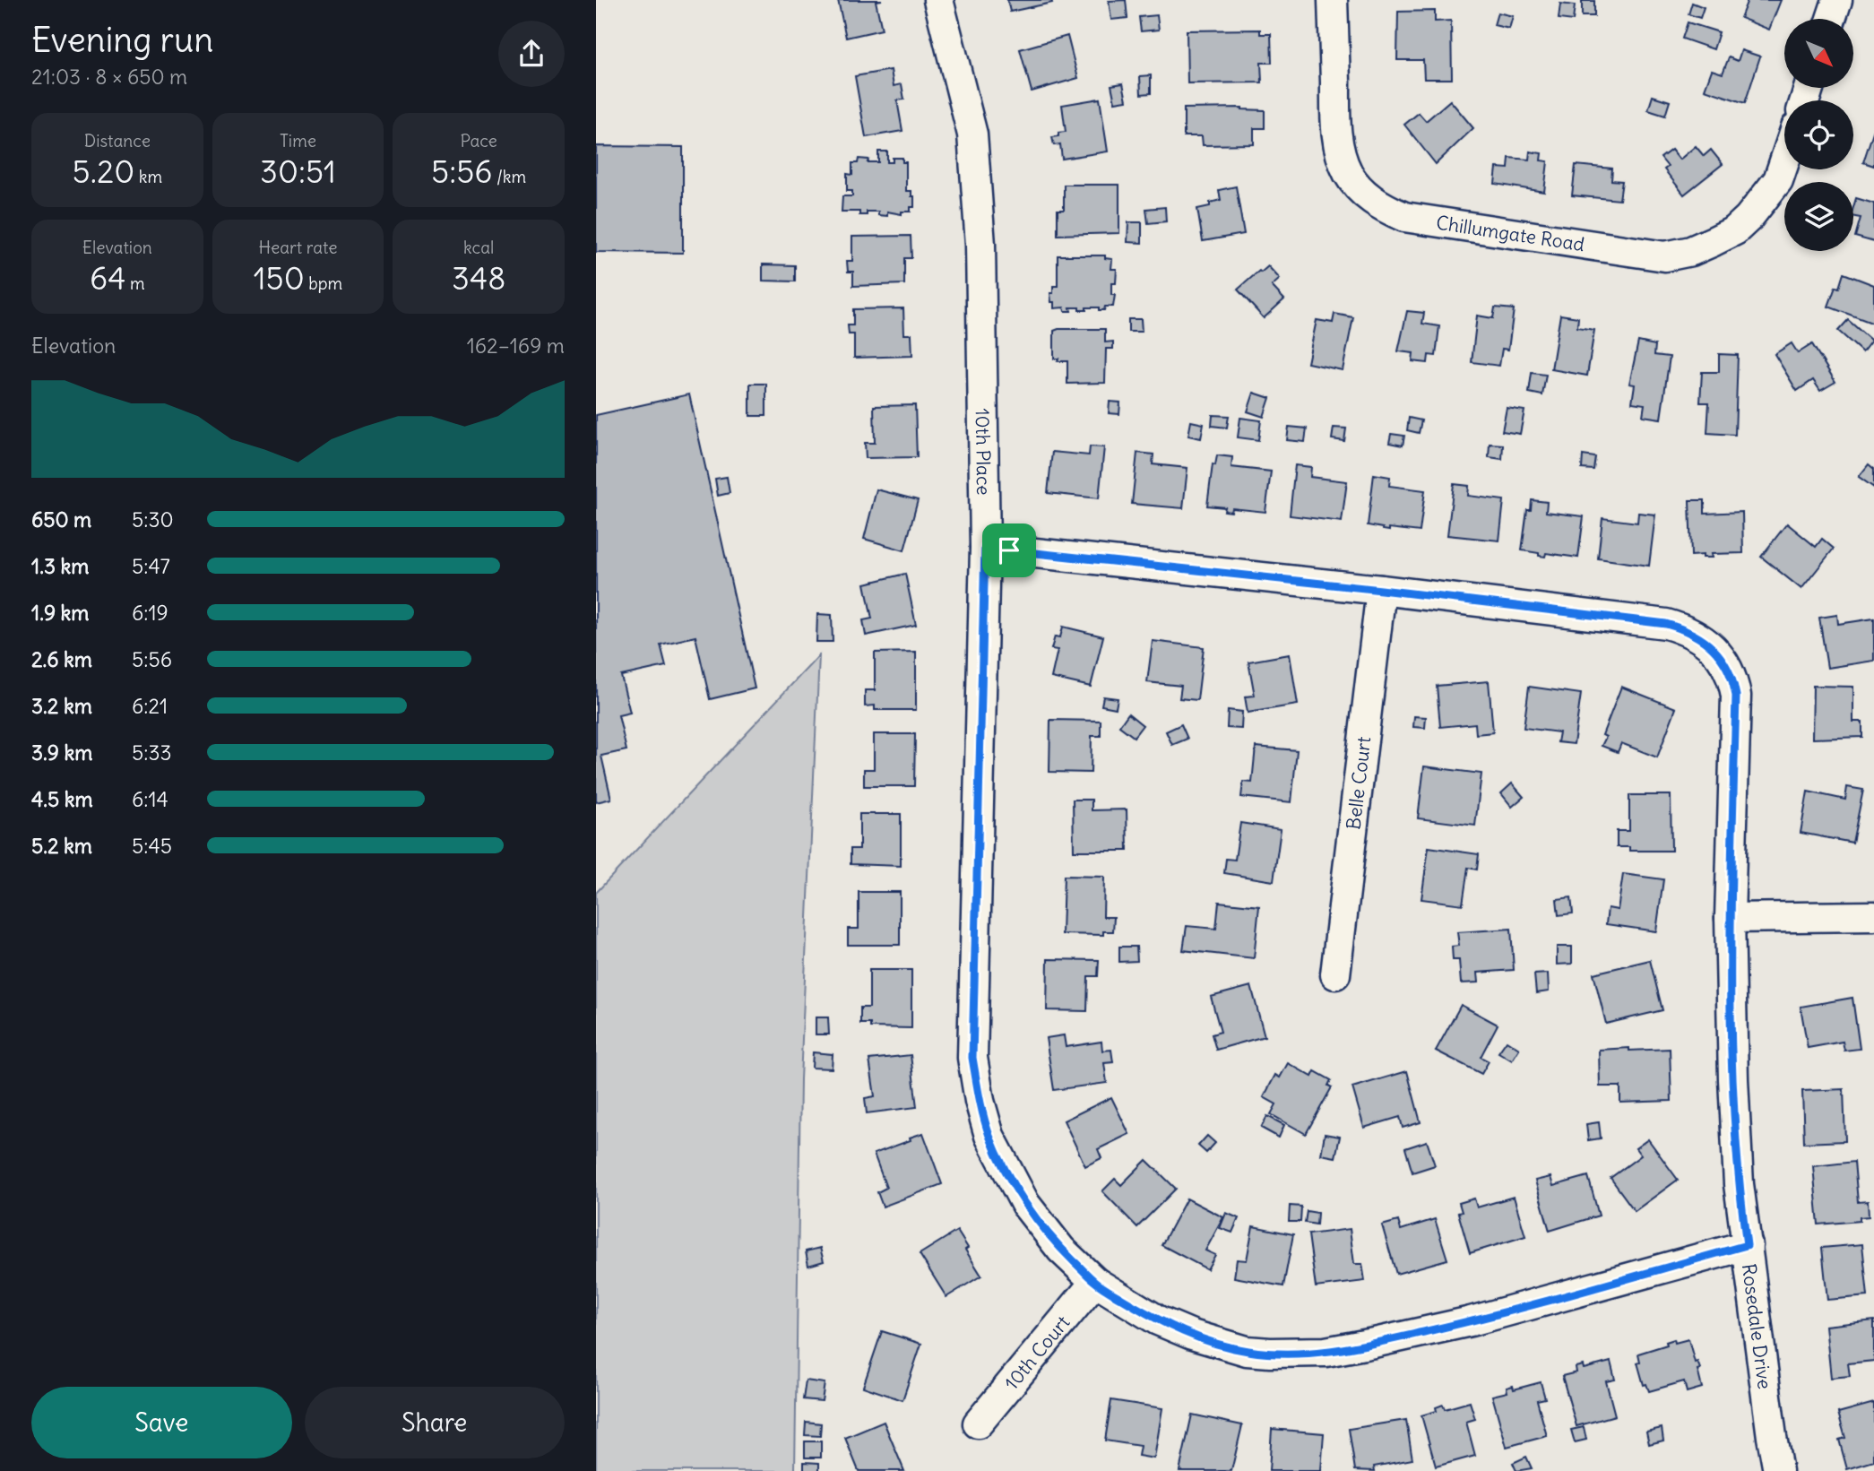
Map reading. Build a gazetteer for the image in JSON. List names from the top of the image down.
{
  "streets": {
    "street": [
      "Chillumgate Road",
      "10th Place",
      "Belle Court",
      "Rosedale Drive",
      "10th Court"
    ]
  },
  "crossings": [
    ["10th Place", "Rosedale Drive"],
    ["10th Place", "10th Court"],
    ["Belle Court", "Rosedale Drive"]
  ],
  "north": "bottom right",
  "page": {
    "heading": ["Evening run", "21:03 · 8 × 650 m"],
    "stats": [
      ["Distance", "5.20 km"],
      ["Time", "30:51"],
      ["Pace", "5:56 /km"],
      ["Elevation", "64 m"],
      ["Heart rate", "150 bpm"],
      ["kcal", "348"]
    ],
    "chart": ["Elevation", "162–169 m"],
    "list": [
      {
        "name": "650 m",
        "note": "5:30"
      },
      {
        "name": "1.3 km",
        "note": "5:47"
      },
      {
        "name": "1.9 km",
        "note": "6:19"
      },
      {
        "name": "2.6 km",
        "note": "5:56"
      },
      {
        "name": "3.2 km",
        "note": "6:21"
      },
      {
        "name": "3.9 km",
        "note": "5:33"
      },
      {
        "name": "4.5 km",
        "note": "6:14"
      },
      {
        "name": "5.2 km",
        "note": "5:45"
      }
    ],
    "buttons": ["Save", "Share"]
  }
}
